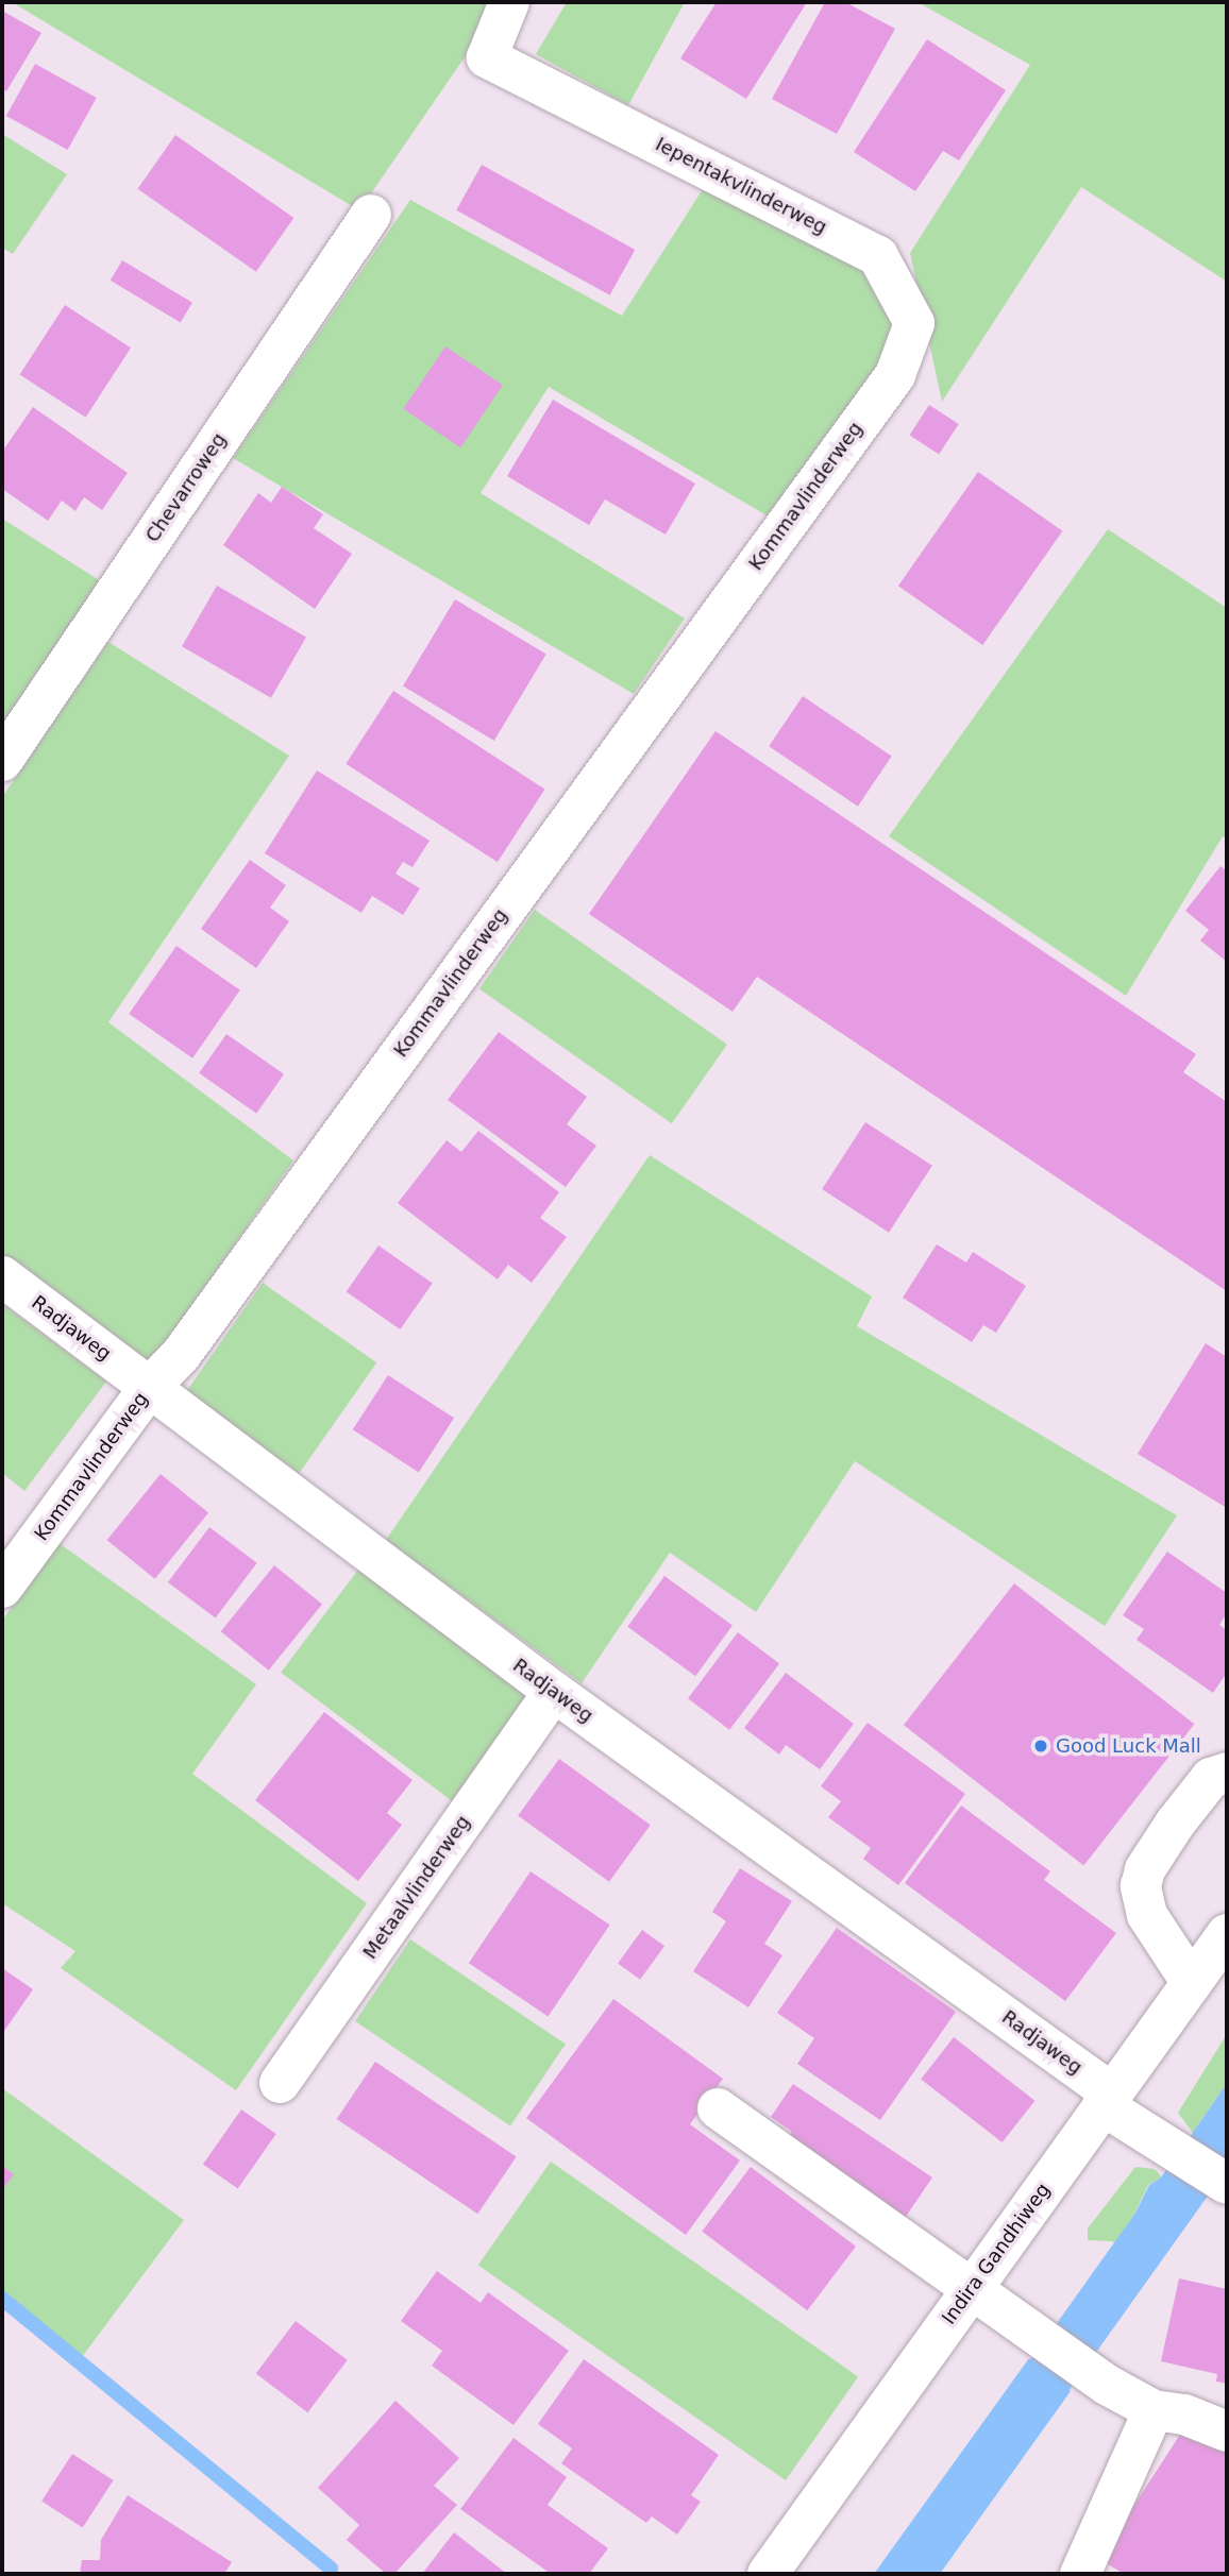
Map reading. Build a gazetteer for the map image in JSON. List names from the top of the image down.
{
  "streets": {
    "street": [
      "Iepentakvlinderweg",
      "Chevarroweg",
      "Kommavlinderweg",
      "Radjaweg",
      "Metaalvlinderweg",
      "Indira Gandhiweg"
    ]
  },
  "crossings": [
    ["Iepentakvlinderweg", "Kommavlinderweg"],
    ["Kommavlinderweg", "Radjaweg"],
    ["Radjaweg", "Metaalvlinderweg"],
    ["Radjaweg", "Indira Gandhiweg"]
  ],
  "places": ["Good Luck Mall"]
}
